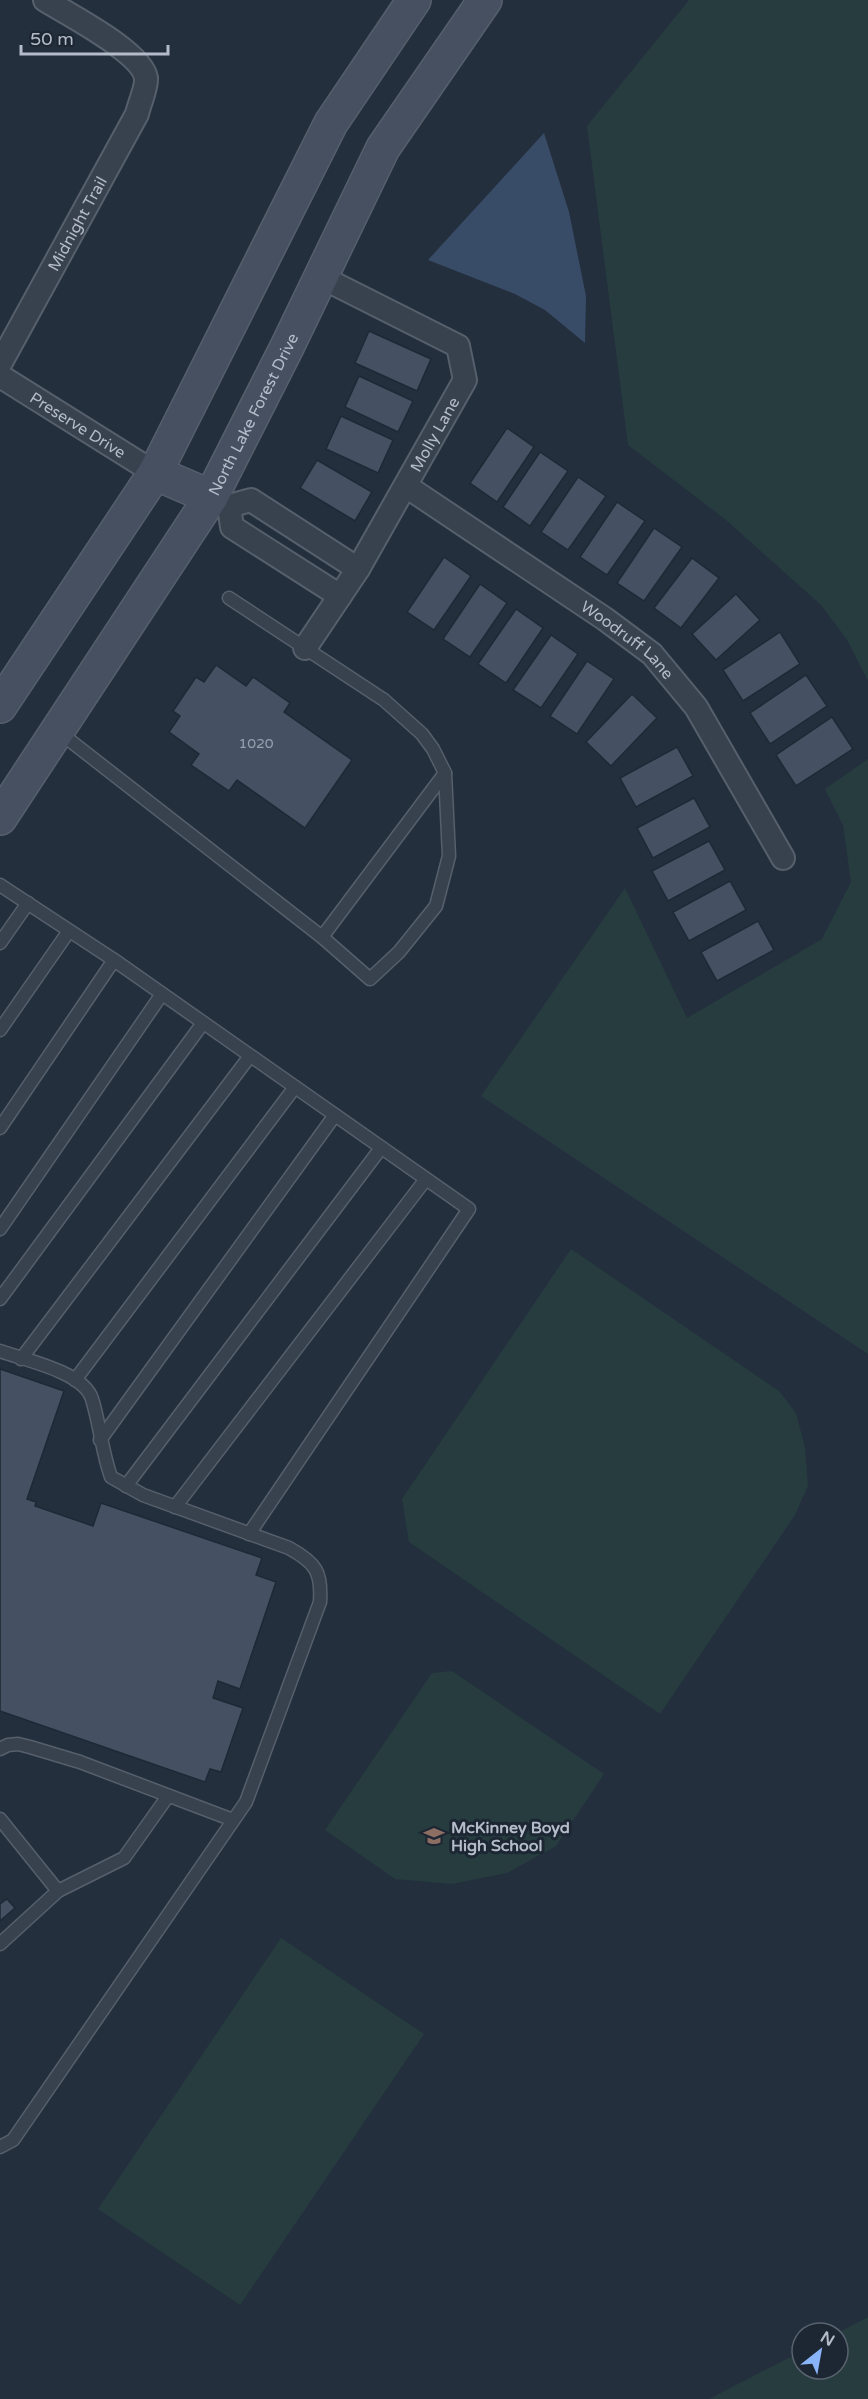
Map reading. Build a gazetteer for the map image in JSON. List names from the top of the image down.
{
  "streets": {
    "main road": ["North Lake Forest Drive"],
    "street": [
      "Midnight Trail",
      "Preserve Drive",
      "Molly Lane",
      "Woodruff Lane"
    ]
  },
  "crossings": [
    ["North Lake Forest Drive", "Molly Lane"],
    ["Molly Lane", "Woodruff Lane"]
  ],
  "places": {
    "school or university": ["McKinney Boyd High School"]
  },
  "house_numbers": ["1020"],
  "scale_bar": "50 m",
  "north": "top right"
}
